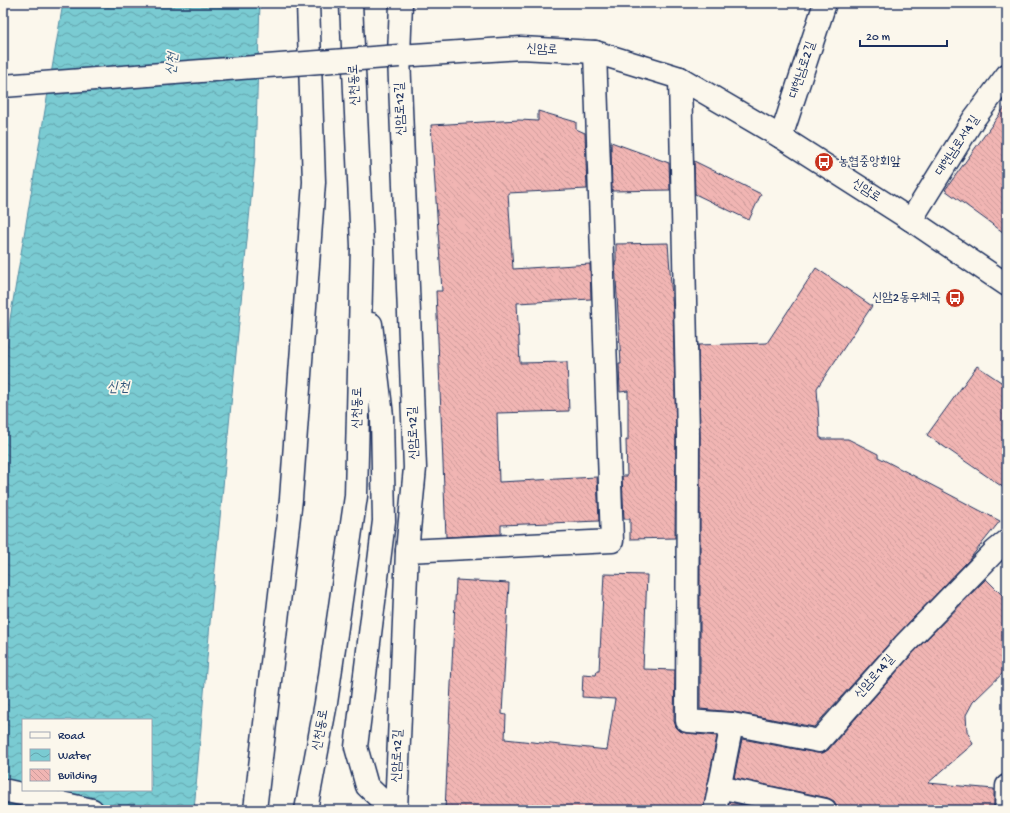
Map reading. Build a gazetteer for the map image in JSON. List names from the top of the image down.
{
  "streets": {
    "main road": [
      "신암로",
      "대현남로2길",
      "신천동로",
      "신암로12길",
      "대현남로서4길",
      "신암로14길"
    ]
  },
  "crossings": [
    ["신암로", "대현남로2길"],
    ["신암로", "신암로12길"],
    ["신암로", "대현남로서4길"],
    ["신암로", "신암로14길"]
  ],
  "water": ["신천"],
  "places": {
    "bus stop": ["농협중앙회앞", "신암2동우체국"]
  },
  "legend": ["Road", "Water", "Building"],
  "scale_bar": "20 m"
}
